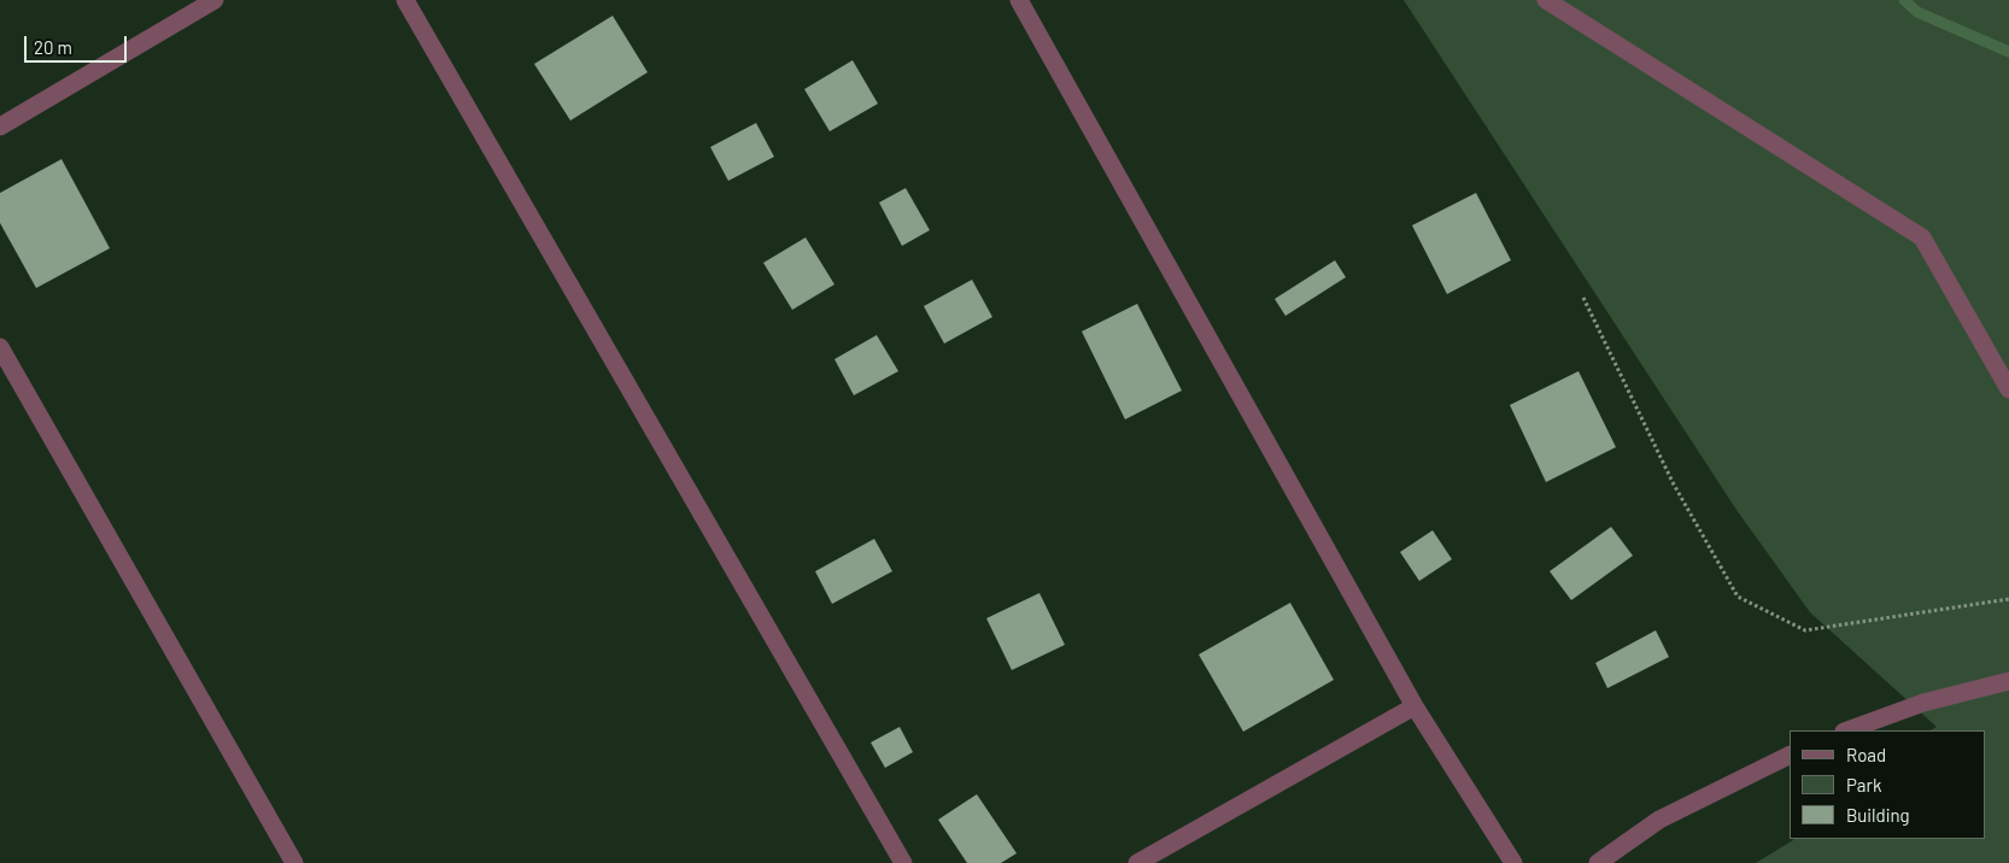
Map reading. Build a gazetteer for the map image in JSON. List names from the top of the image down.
{
  "legend": ["Road", "Park", "Building"],
  "scale_bar": "20 m"
}
